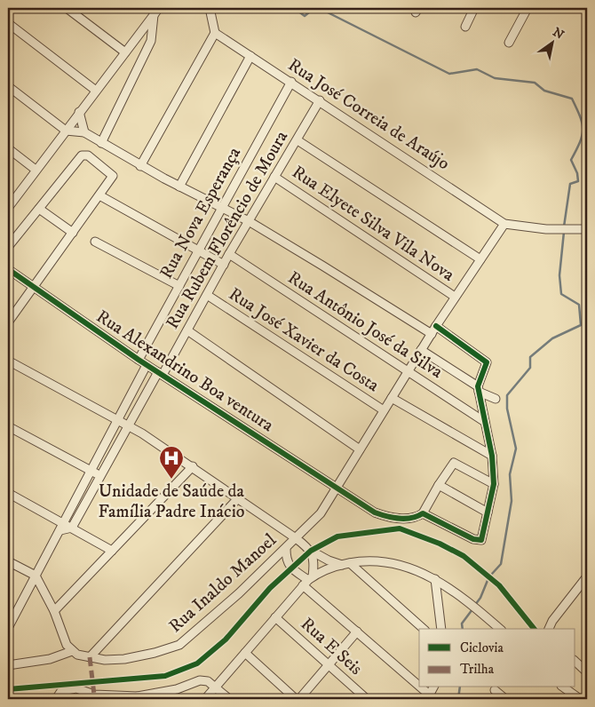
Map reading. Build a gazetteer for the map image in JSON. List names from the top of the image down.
{
  "streets": {
    "street": [
      "Rua José Correia de Araújo",
      "Rua Nova Esperança",
      "Rua Elyete Silva Vila Nova",
      "Rua Rubem Florêncio de Moura",
      "Rua Antônio José da Silva",
      "Rua José Xavier da Costa",
      "Rua Alexandrino Boa ventura",
      "Rua Inaldo Manoel",
      "Rua E Seis"
    ]
  },
  "crossings": [
    ["Rua José Correia de Araújo", "Rua Nova Esperança"],
    ["Rua José Correia de Araújo", "Rua Rubem Florêncio de Moura"],
    ["Rua José Correia de Araújo", "Rua Inaldo Manoel"],
    ["Rua Nova Esperança", "Rua Alexandrino Boa ventura"],
    ["Rua Elyete Silva Vila Nova", "Rua Rubem Florêncio de Moura"],
    ["Rua Elyete Silva Vila Nova", "Rua Inaldo Manoel"],
    ["Rua Rubem Florêncio de Moura", "Rua Antônio José da Silva"],
    ["Rua Rubem Florêncio de Moura", "Rua José Xavier da Costa"],
    ["Rua Rubem Florêncio de Moura", "Rua Alexandrino Boa ventura"],
    ["Rua Antônio José da Silva", "Rua Inaldo Manoel"],
    ["Rua José Xavier da Costa", "Rua Inaldo Manoel"],
    ["Rua Alexandrino Boa ventura", "Rua Inaldo Manoel"]
  ],
  "places": {
    "hospital": ["Unidade de Saúde da Família Padre Inácio"]
  },
  "legend": ["Ciclovia", "Trilha"],
  "north": "top right"
}
